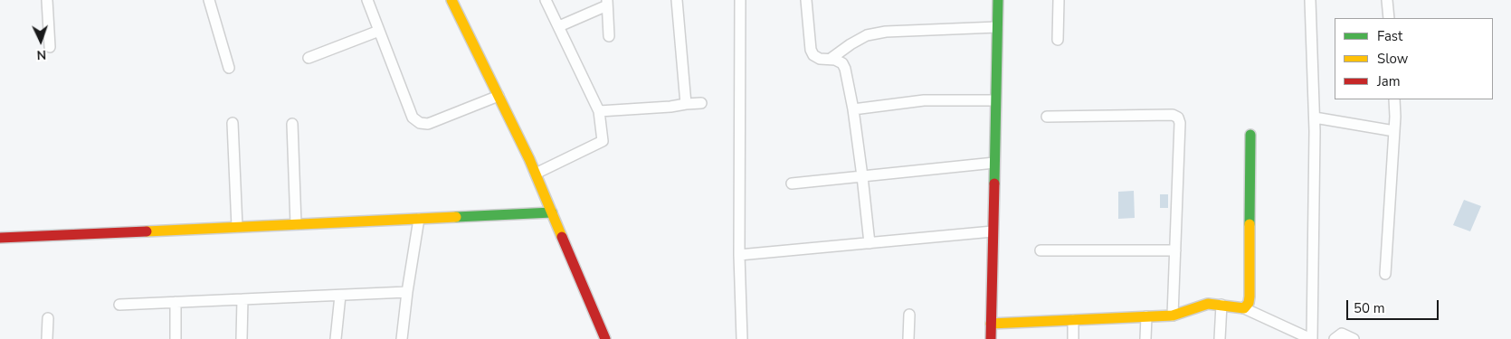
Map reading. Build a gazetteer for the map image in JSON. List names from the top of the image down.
{
  "legend": ["Fast", "Slow", "Jam"],
  "scale_bar": "50 m",
  "north": "bottom"
}
